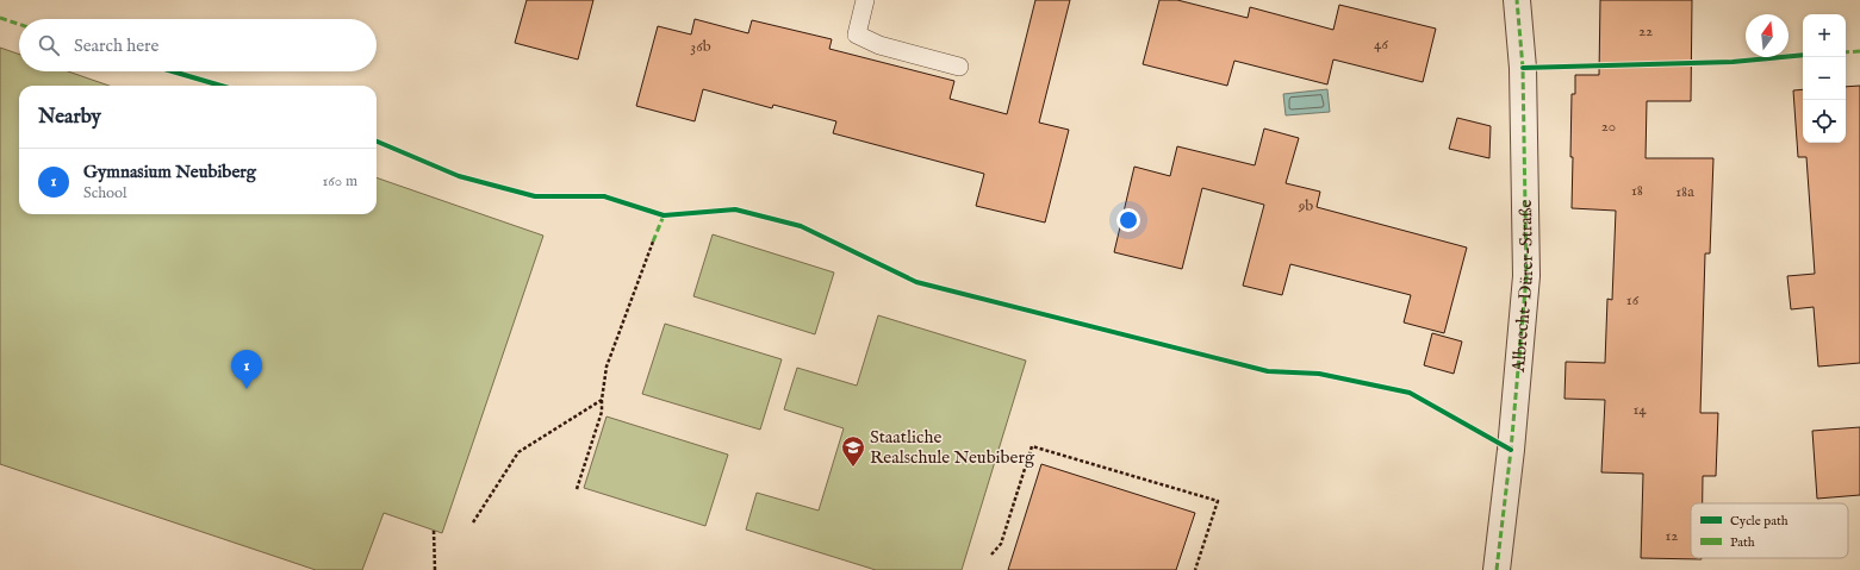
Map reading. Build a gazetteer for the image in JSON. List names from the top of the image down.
{
  "streets": {
    "street": ["Albrecht-Dürer-Straße"]
  },
  "places": {
    "school or university": ["Staatliche Realschule Neubiberg"]
  },
  "house_numbers": [
    "22",
    "46",
    "36b",
    "20",
    "18",
    "18a",
    "9b",
    "16",
    "14",
    "12"
  ],
  "legend": ["Cycle path", "Path"],
  "north": "top",
  "page": {
    "map_buttons": ["+", "−"],
    "search": "Search here",
    "heading": "Nearby",
    "list": [
      {
        "mark": "1",
        "name": "Gymnasium Neubiberg",
        "note": "School",
        "value": "160 m"
      }
    ],
    "pins": "1"
  }
}
